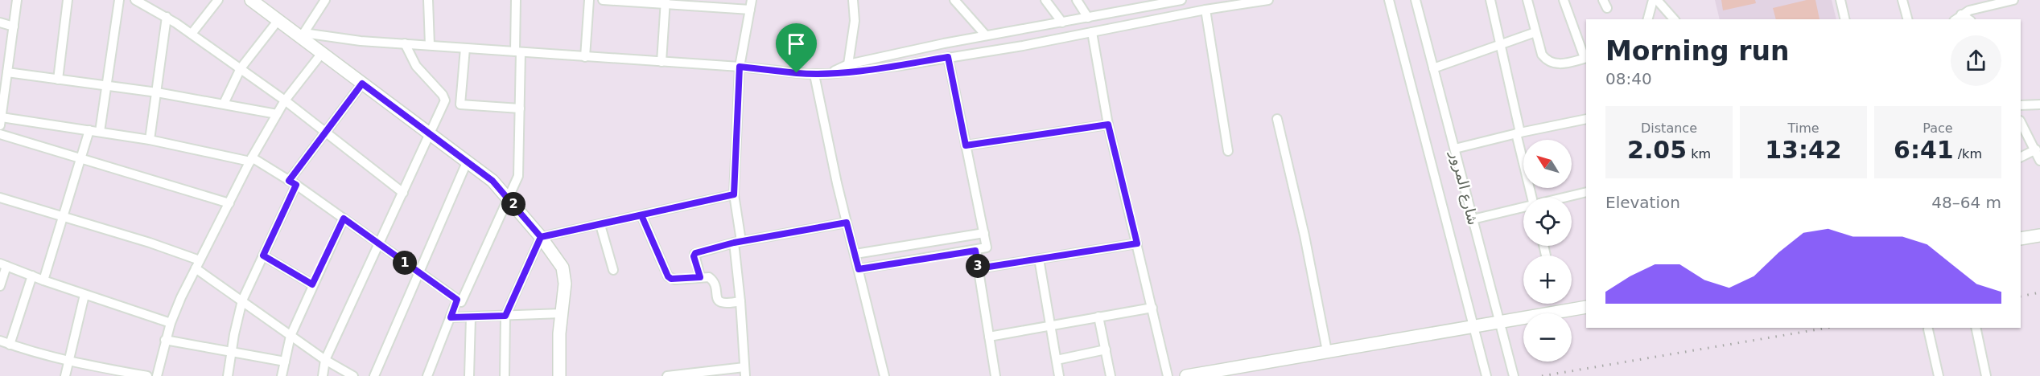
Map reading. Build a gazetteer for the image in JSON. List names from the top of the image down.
{
  "streets": {
    "street": ["شارع المرور"]
  },
  "north": "top left",
  "page": {
    "heading": ["Morning run", "08:40"],
    "stats": [
      ["Distance", "2.05 km"],
      ["Time", "13:42"],
      ["Pace", "6:41 /km"]
    ],
    "map_buttons": ["+", "−"],
    "chart": ["Elevation", "48–64 m"],
    "pins": ["2", "1", "3"]
  }
}
